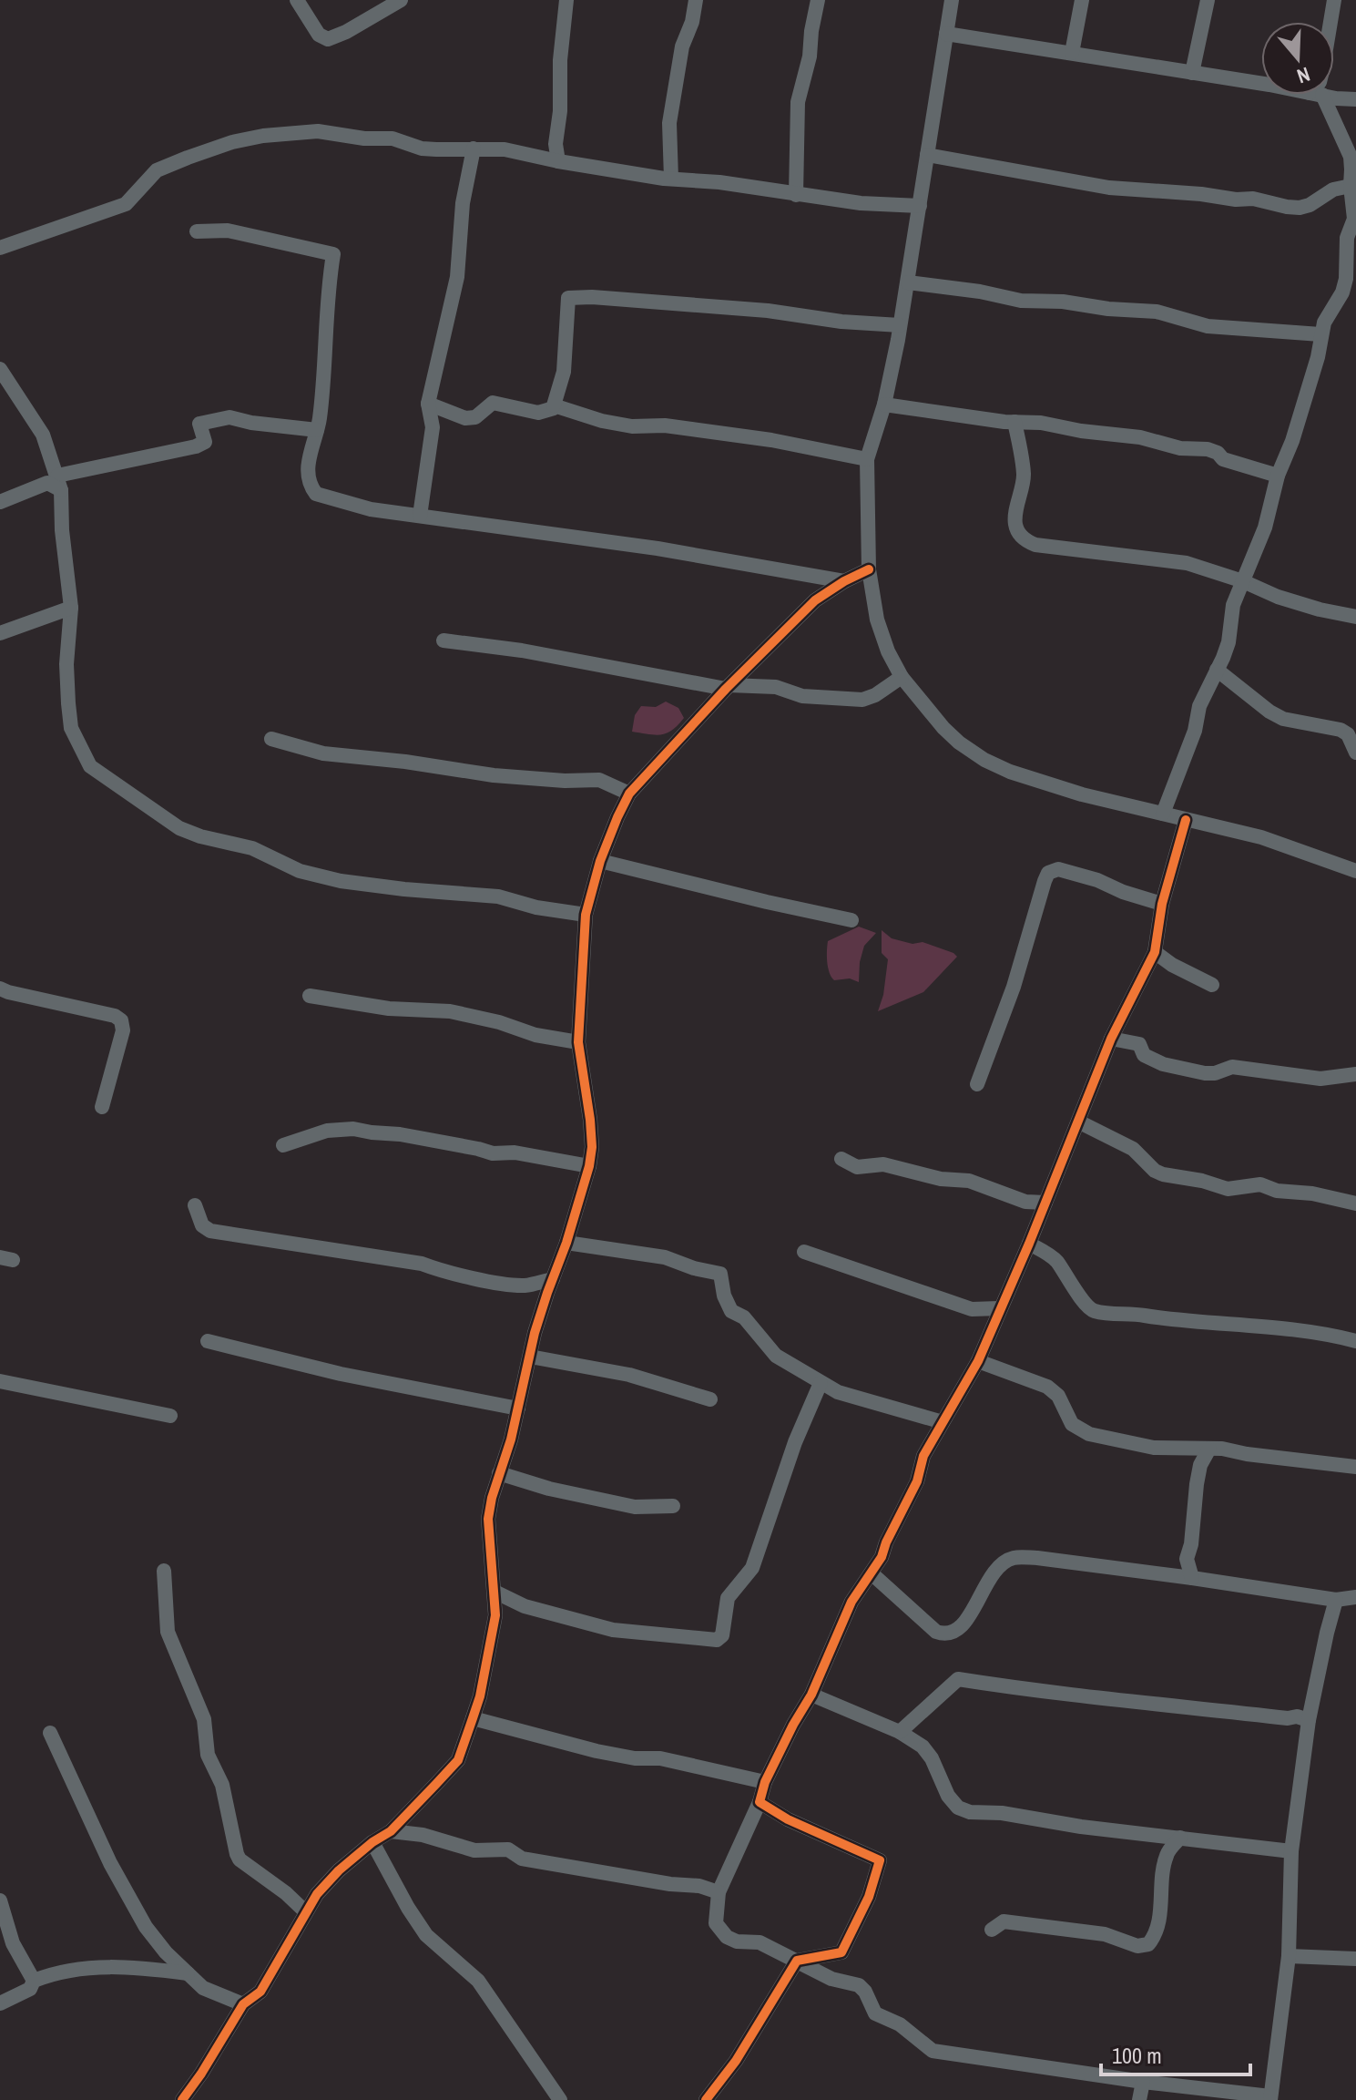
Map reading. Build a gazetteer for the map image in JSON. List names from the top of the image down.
{
  "scale_bar": "100 m",
  "north": "bottom"
}
